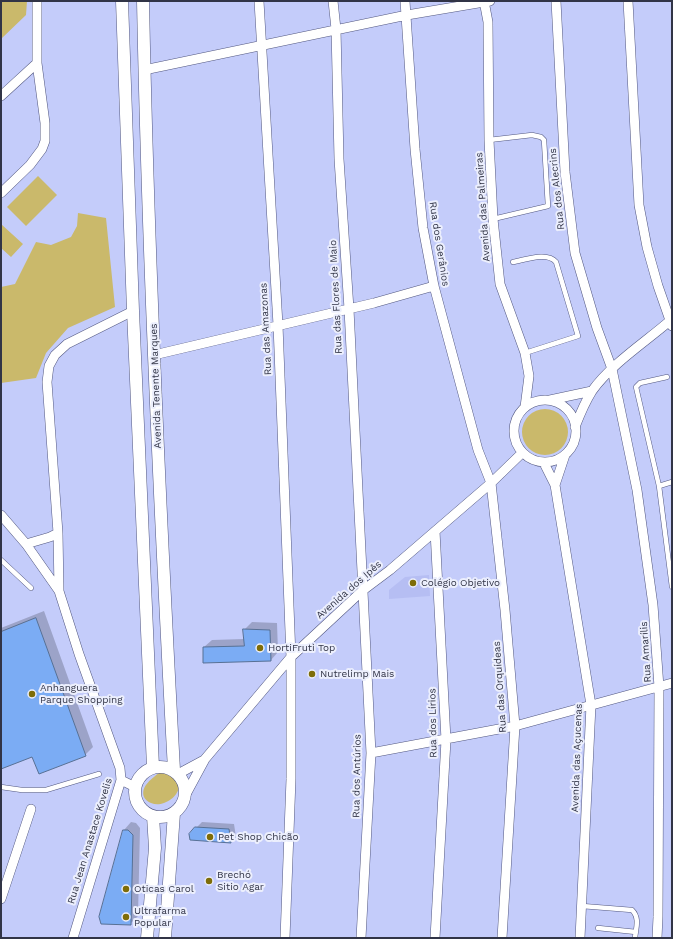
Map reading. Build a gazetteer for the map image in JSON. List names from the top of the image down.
{
  "streets": {
    "main road": ["Avenida Tenente Marques"],
    "street": [
      "Rua dos Alecrins",
      "Avenida das Palmeiras",
      "Rua dos Gerânios",
      "Rua das Flores de Maio",
      "Rua das Amazonas",
      "Avenida dos Ipês",
      "Rua Amarílis",
      "Rua das Orquídeas",
      "Rua dos Lírios",
      "Avenida das Açucenas",
      "Rua dos Antúrios",
      "Rua Jean Anastace Kovelis"
    ]
  },
  "crossings": [
    ["Rua dos Alecrins", "Rua Amarílis"],
    ["Avenida das Palmeiras", "Avenida dos Ipês"],
    ["Avenida das Palmeiras", "Avenida das Açucenas"],
    ["Rua dos Gerânios", "Avenida dos Ipês"],
    ["Rua dos Gerânios", "Rua das Orquídeas"],
    ["Rua das Flores de Maio", "Avenida dos Ipês"],
    ["Rua das Flores de Maio", "Rua dos Antúrios"],
    ["Rua das Amazonas", "Avenida dos Ipês"],
    ["Avenida Tenente Marques", "Avenida dos Ipês"],
    ["Avenida dos Ipês", "Rua das Orquídeas"],
    ["Avenida dos Ipês", "Rua dos Lírios"],
    ["Avenida dos Ipês", "Avenida das Açucenas"],
    ["Avenida dos Ipês", "Rua dos Antúrios"]
  ],
  "places": [
    "Colégio Objetivo",
    "HortiFruti Top",
    "Nutrelimp Mais",
    "Anhanguera Parque Shopping",
    "Pet Shop Chicão",
    "Brechó Sitio Agar",
    "Oticas Carol",
    "Ultrafarma Popular"
  ]
}
